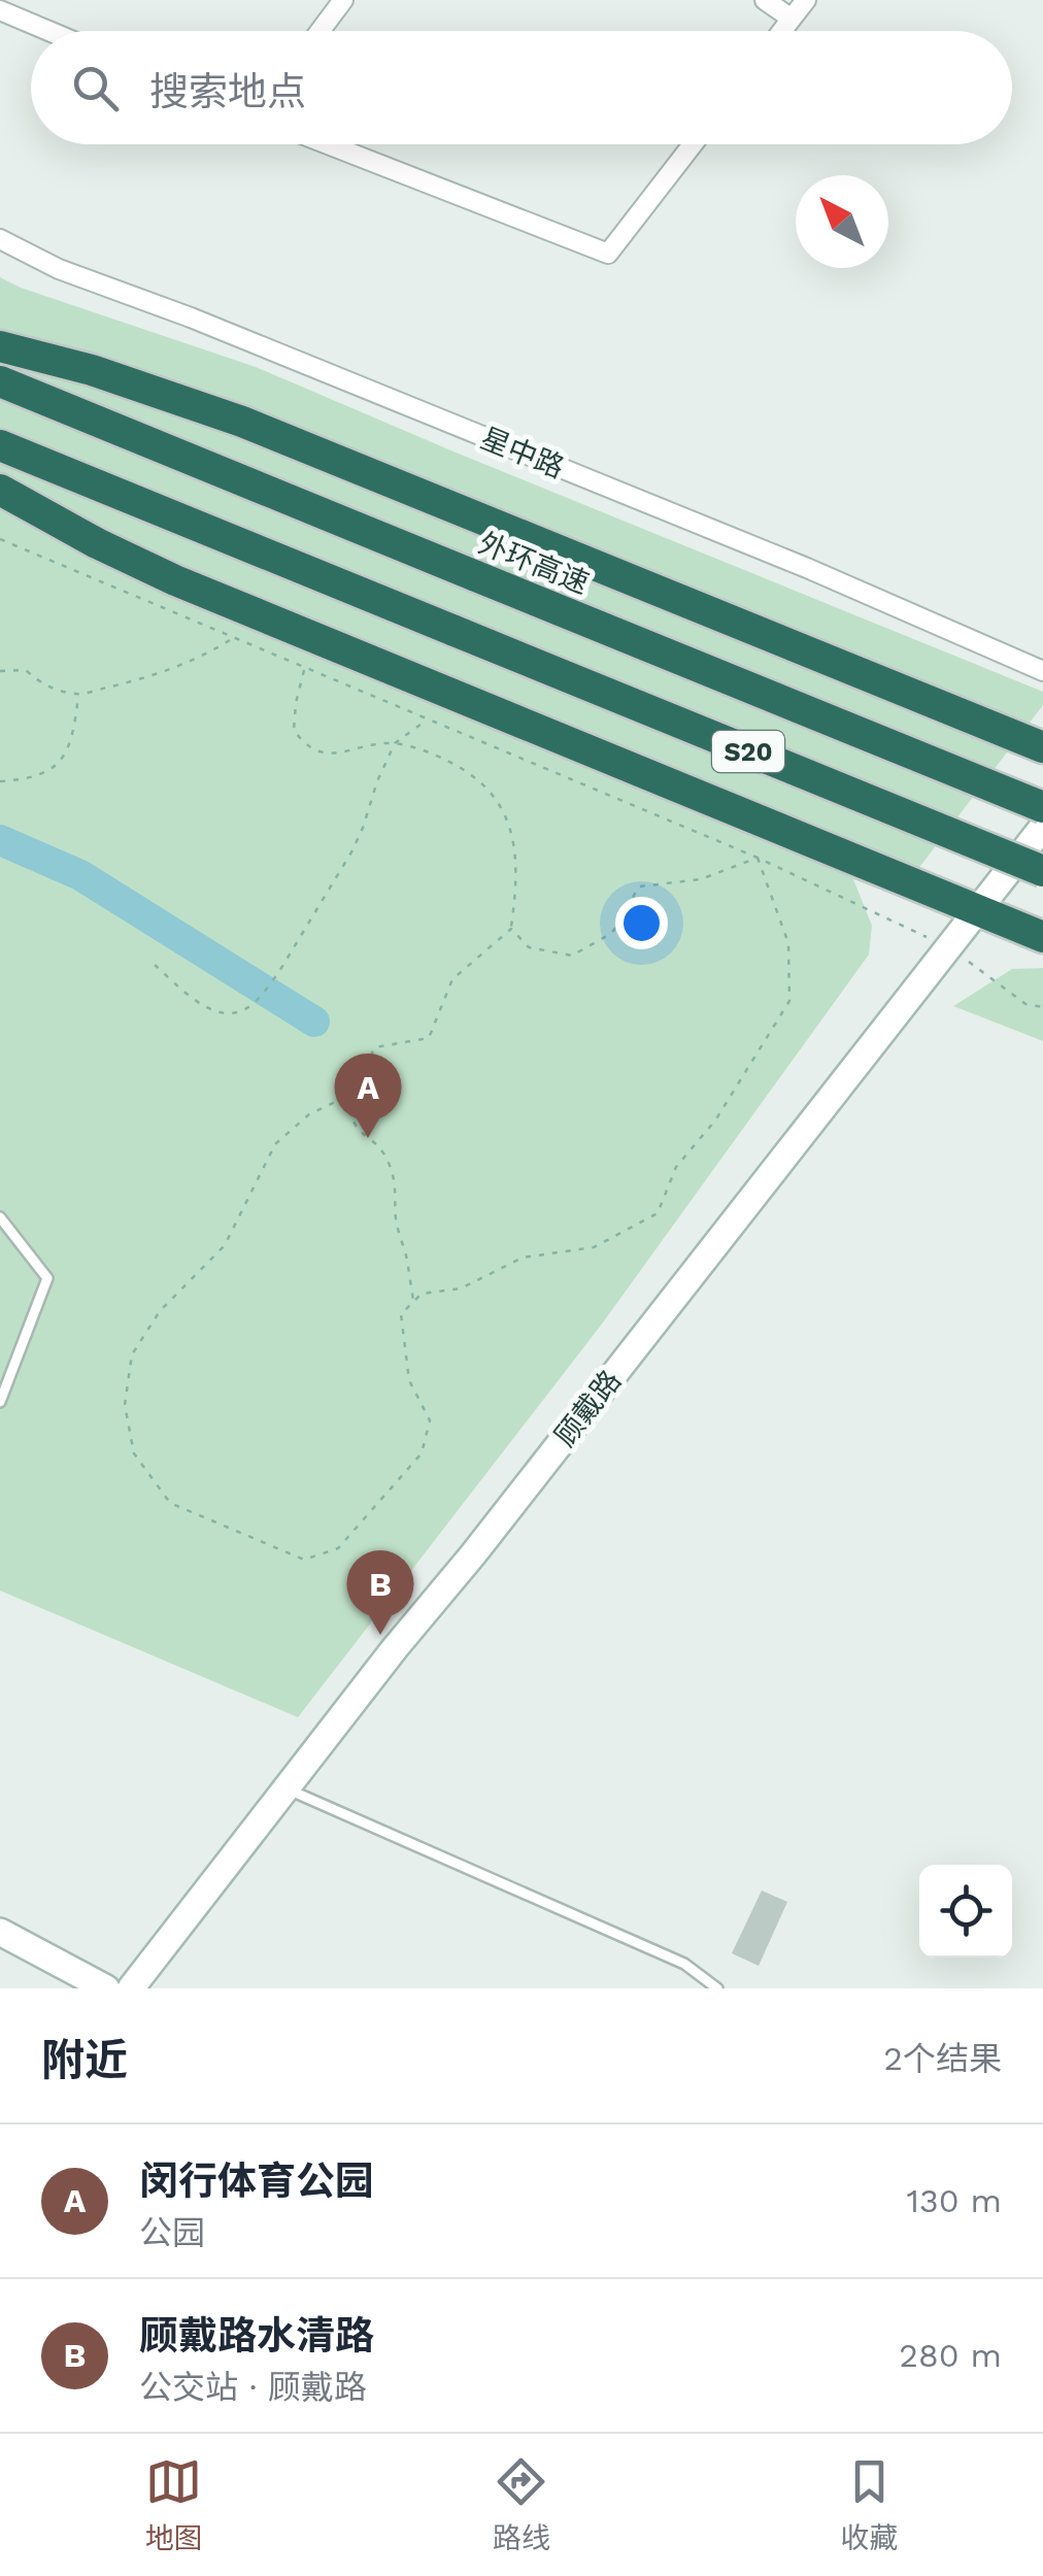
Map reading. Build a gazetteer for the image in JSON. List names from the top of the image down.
{
  "streets": {
    "highway": ["外环高速", "S20"],
    "main road": ["顾戴路"],
    "street": ["星中路"]
  },
  "north": "top left",
  "page": {
    "search": "搜索地点",
    "pins": ["A", "B"],
    "heading": ["附近", "2个结果"],
    "list": [
      {
        "mark": "A",
        "name": "闵行体育公园",
        "note": "公园",
        "value": "130 m"
      },
      {
        "mark": "B",
        "name": "顾戴路水清路",
        "note": "公交站 · 顾戴路",
        "value": "280 m"
      }
    ],
    "nav": ["地图", "路线", "收藏"]
  }
}
